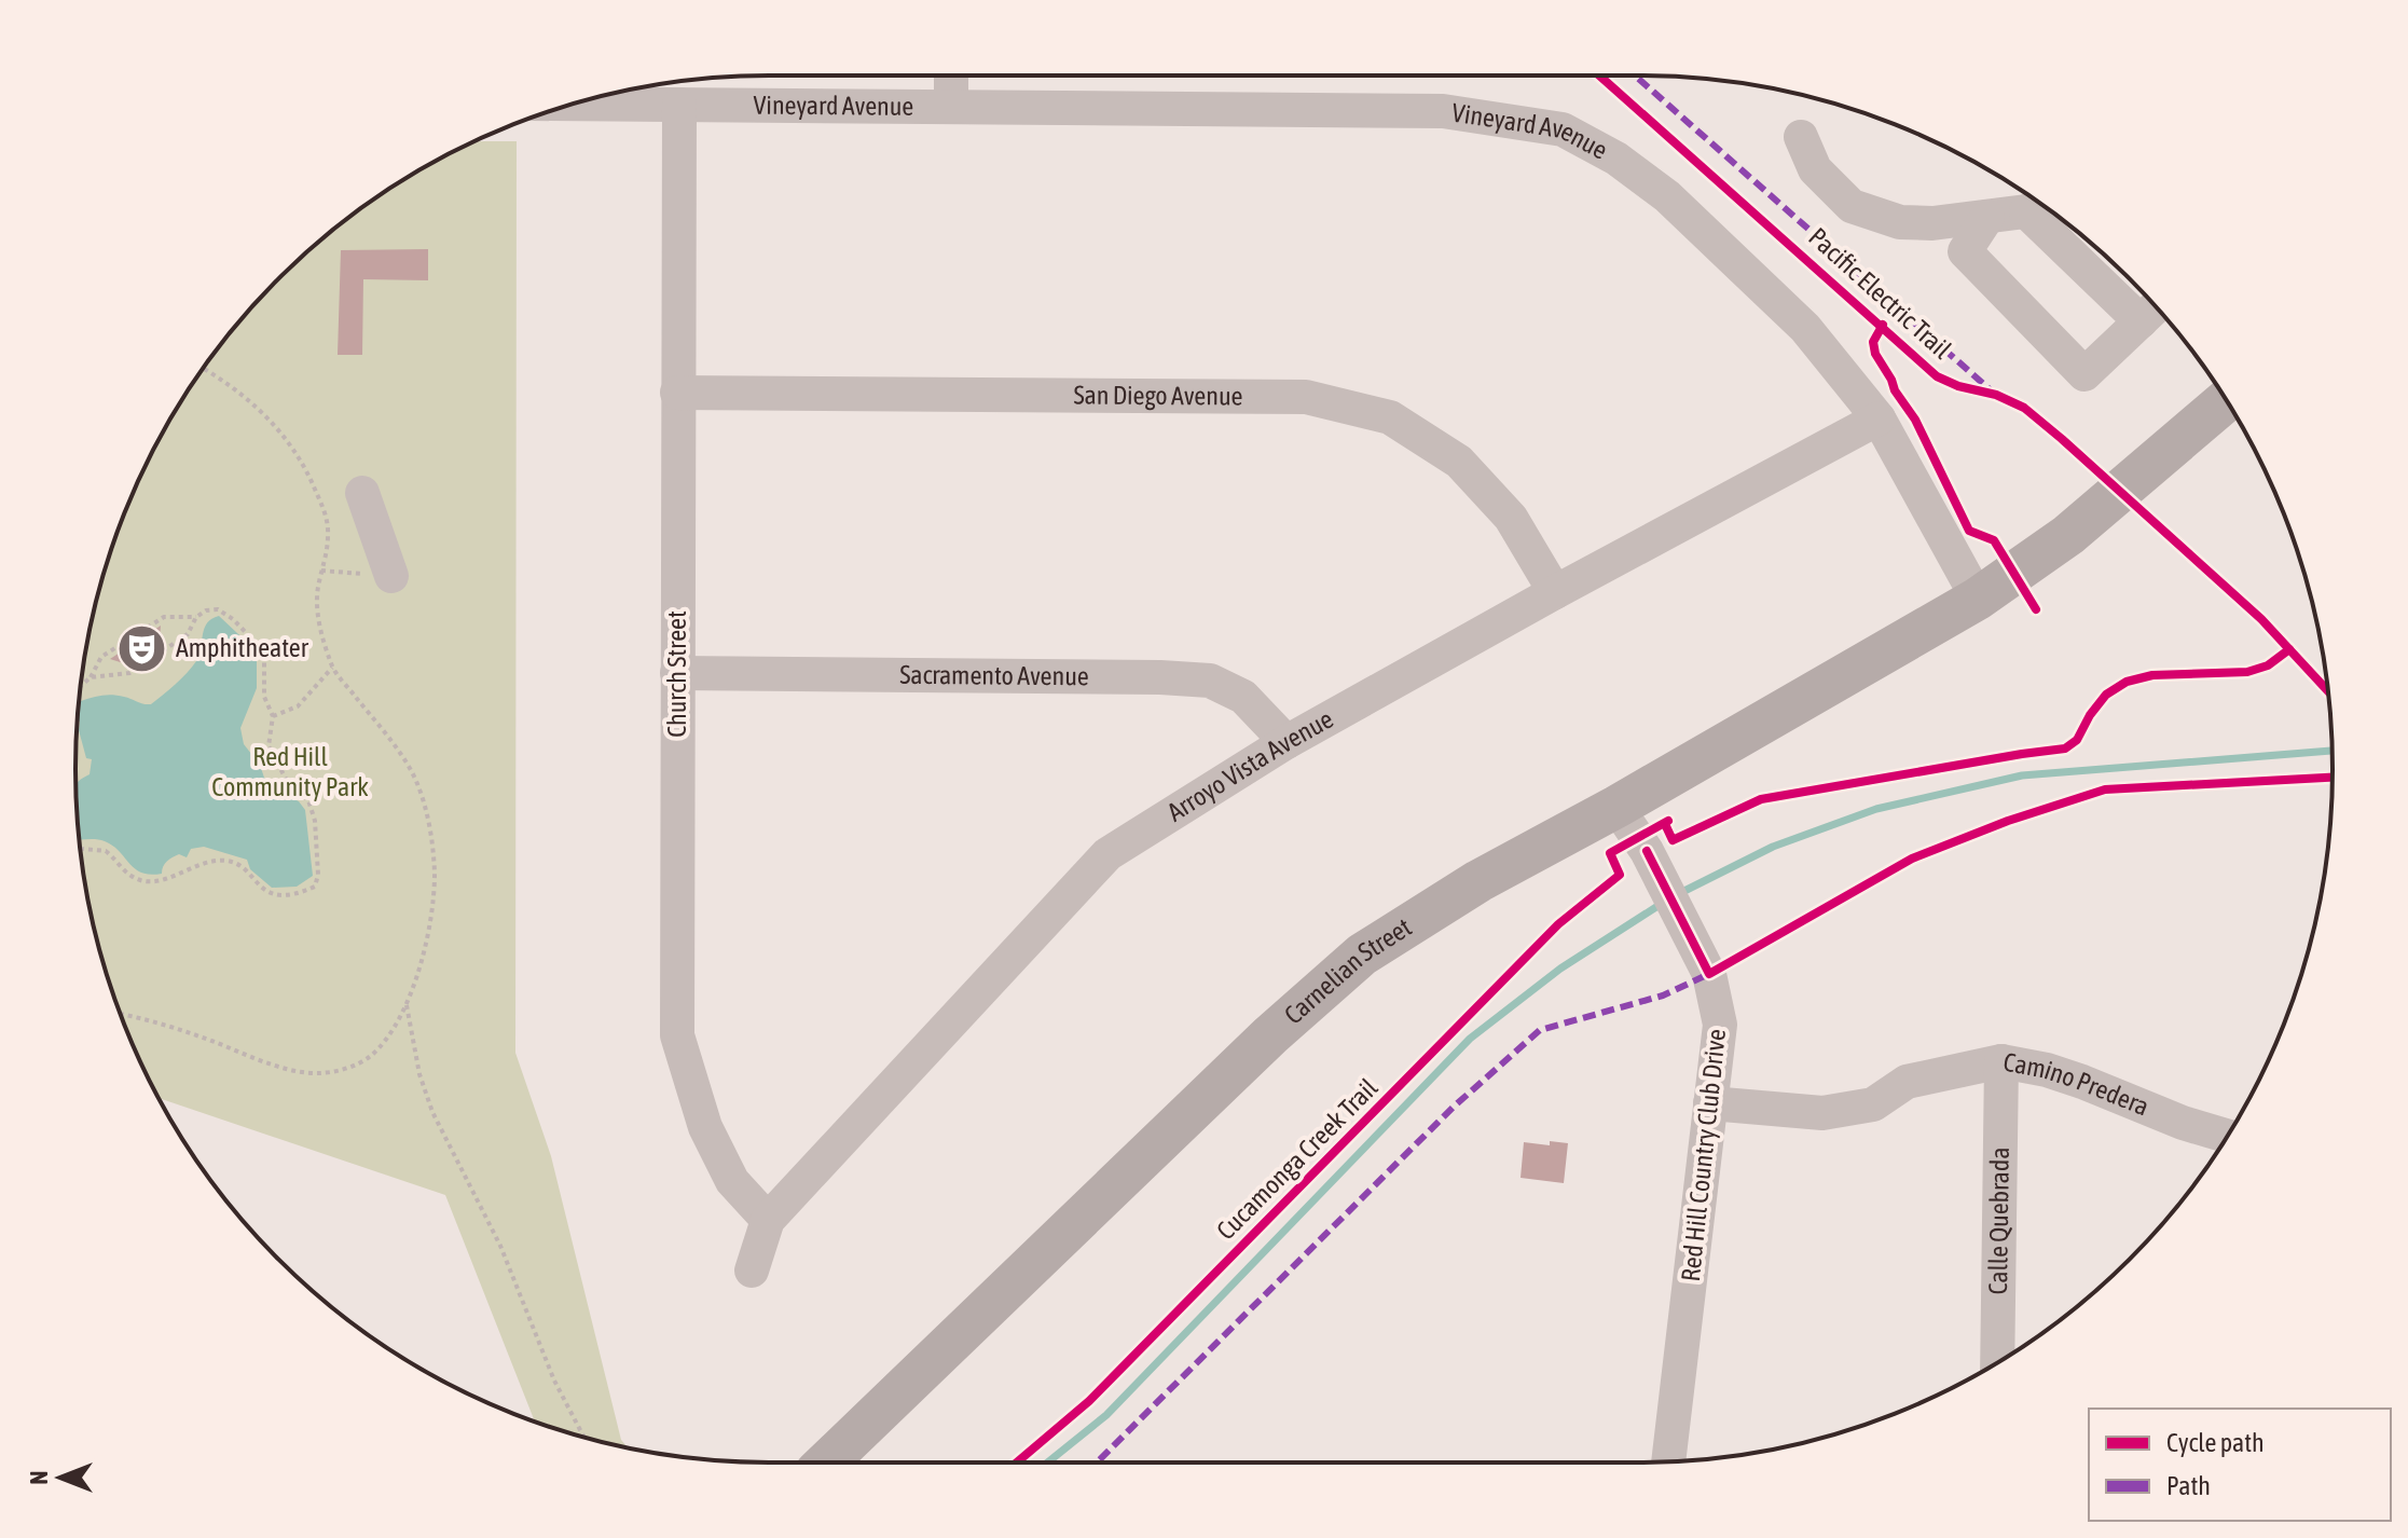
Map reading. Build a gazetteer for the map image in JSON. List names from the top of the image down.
{
  "streets": {
    "main road": ["Carnelian Street"],
    "street": [
      "Vineyard Avenue",
      "San Diego Avenue",
      "Church Street",
      "Sacramento Avenue",
      "Arroyo Vista Avenue",
      "Camino Predera",
      "Red Hill Country Club Drive",
      "Calle Quebrada"
    ],
    "cycle path": ["Pacific Electric Trail", "Cucamonga Creek Trail"]
  },
  "crossings": [
    ["Vineyard Avenue", "Church Street"],
    ["Vineyard Avenue", "Arroyo Vista Avenue"],
    ["Vineyard Avenue", "Carnelian Street"],
    ["San Diego Avenue", "Church Street"],
    ["San Diego Avenue", "Arroyo Vista Avenue"],
    ["Church Street", "Sacramento Avenue"],
    ["Church Street", "Arroyo Vista Avenue"],
    ["Sacramento Avenue", "Arroyo Vista Avenue"],
    ["Carnelian Street", "Red Hill Country Club Drive"],
    ["Camino Predera", "Red Hill Country Club Drive"],
    ["Camino Predera", "Calle Quebrada"]
  ],
  "parks": ["Red Hill Community Park"],
  "places": {
    "theatre": ["Amphitheater"]
  },
  "legend": ["Cycle path", "Path"],
  "north": "left"
}
